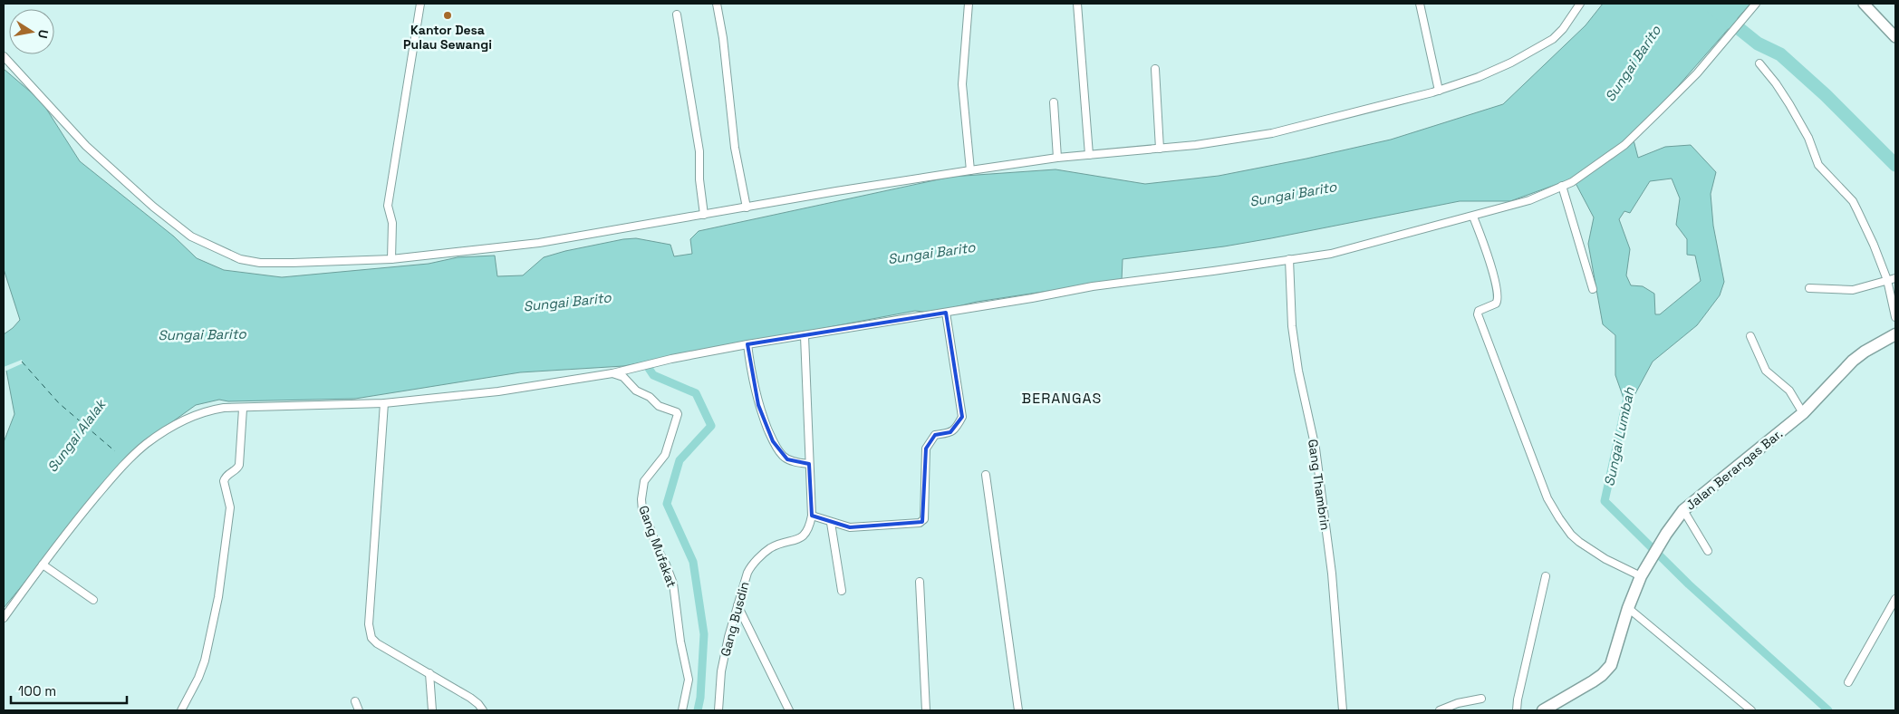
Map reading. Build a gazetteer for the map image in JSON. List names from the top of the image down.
{
  "streets": {
    "main road": ["Jalan Berangas Bar."],
    "street": ["Gang Thambrin", "Gang Mufakat", "Gang Busdin"]
  },
  "districts": ["BERANGAS"],
  "water": ["Sungai Barito", "Sungai Alalak", "Sungai Lumbah"],
  "places": ["Kantor Desa Pulau Sewangi"],
  "scale_bar": "100 m",
  "north": "right"
}
